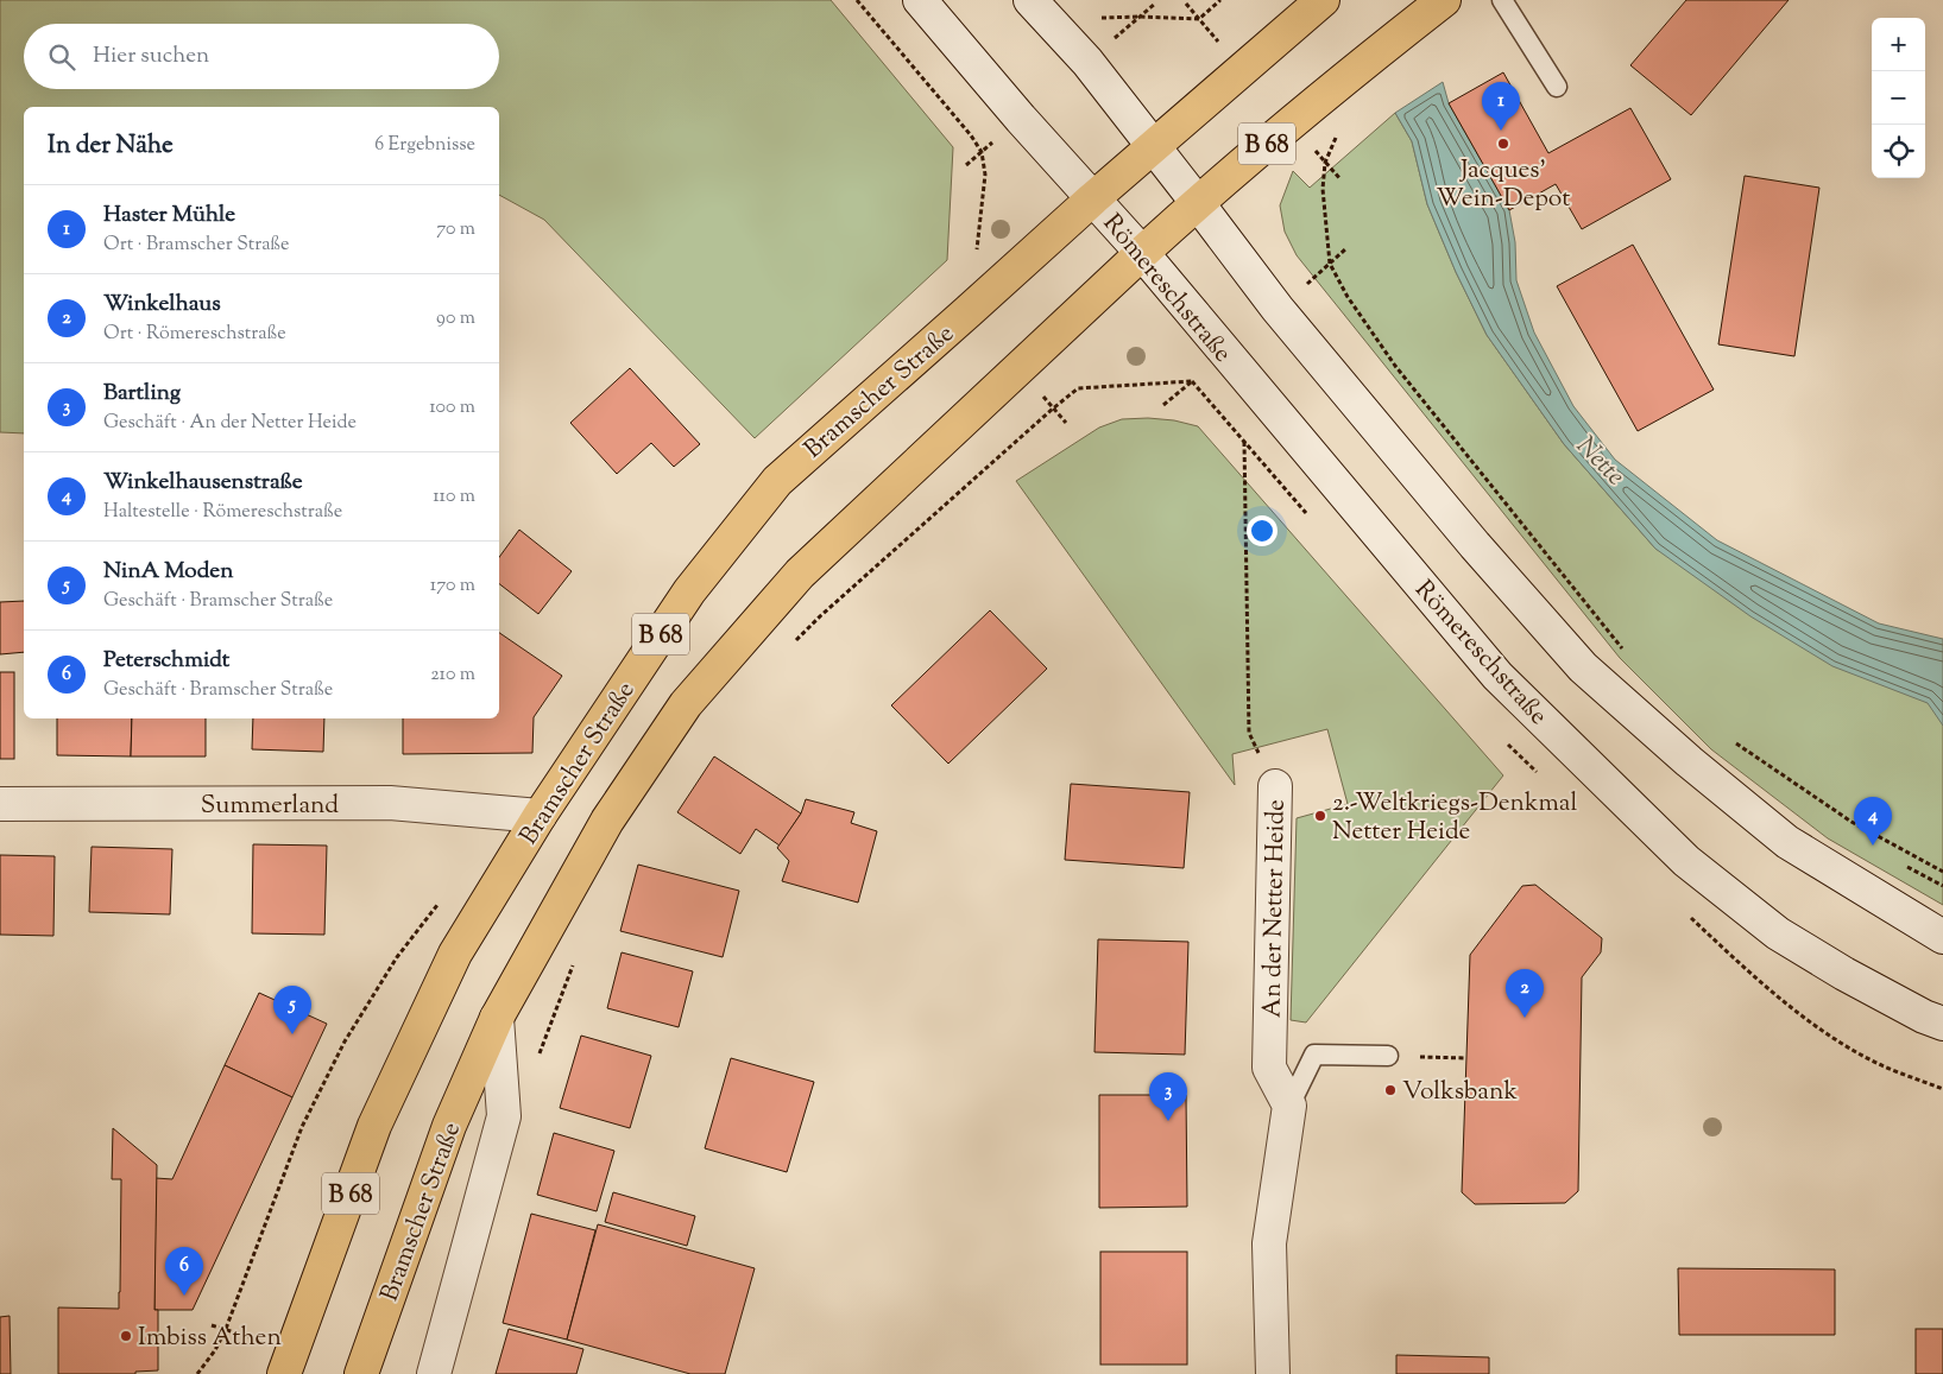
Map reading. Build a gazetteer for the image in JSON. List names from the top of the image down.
{
  "streets": {
    "main road": [
      "B 68",
      "Römereschstraße",
      "Bramscher Straße",
      "Summerland",
      "An der Netter Heide"
    ]
  },
  "crossings": [
    ["Römereschstraße", "Bramscher Straße"],
    ["Bramscher Straße", "Summerland"]
  ],
  "water": ["Nette"],
  "places": [
    "Jacques’ Wein-Depot",
    "2.-Weltkriegs-Denkmal Netter Heide",
    "Volksbank",
    "Imbiss Athen"
  ],
  "page": {
    "map_buttons": ["+", "−"],
    "search": "Hier suchen",
    "pins": [
      "1",
      "4",
      "2",
      "5",
      "3",
      "6"
    ],
    "heading": ["In der Nähe", "6 Ergebnisse"],
    "list": [
      {
        "mark": "1",
        "name": "Haster Mühle",
        "note": "Ort · Bramscher Straße",
        "value": "70 m"
      },
      {
        "mark": "2",
        "name": "Winkelhaus",
        "note": "Ort · Römereschstraße",
        "value": "90 m"
      },
      {
        "mark": "3",
        "name": "Bartling",
        "note": "Geschäft · An der Netter Heide",
        "value": "100 m"
      },
      {
        "mark": "4",
        "name": "Winkelhausenstraße",
        "note": "Haltestelle · Römereschstraße",
        "value": "110 m"
      },
      {
        "mark": "5",
        "name": "NinA Moden",
        "note": "Geschäft · Bramscher Straße",
        "value": "170 m"
      },
      {
        "mark": "6",
        "name": "Peterschmidt",
        "note": "Geschäft · Bramscher Straße",
        "value": "210 m"
      }
    ]
  }
}
